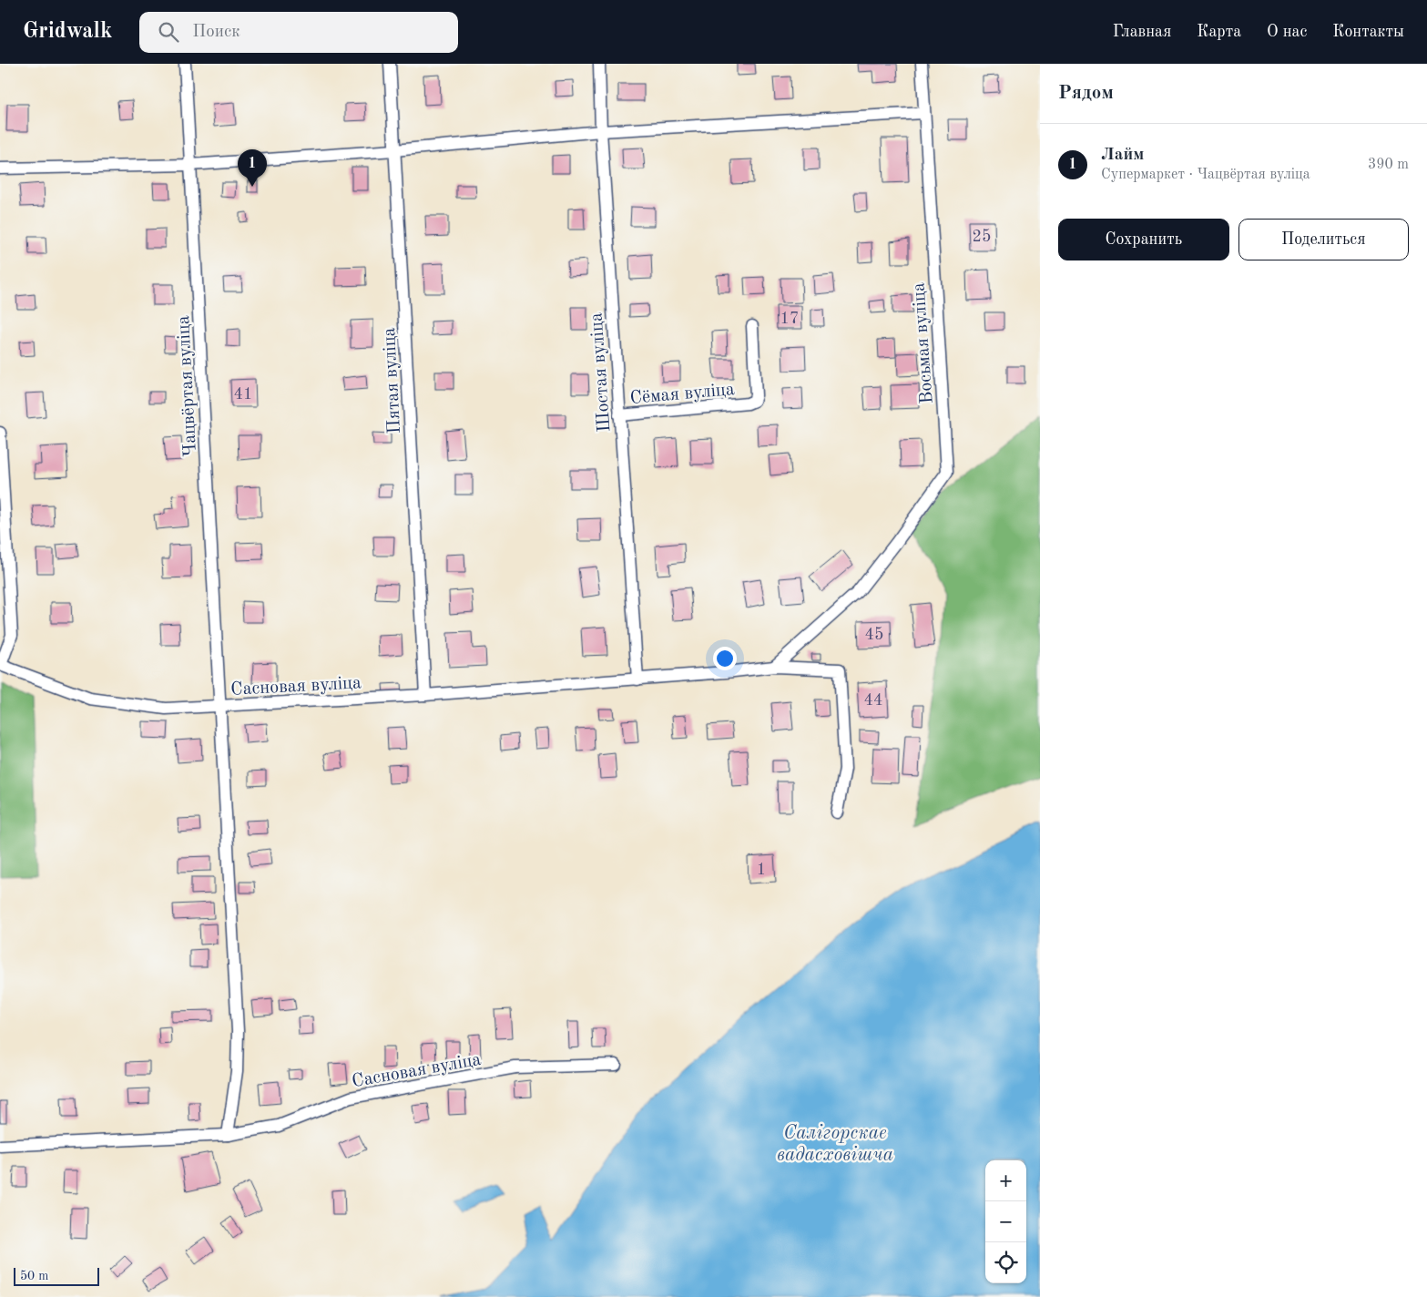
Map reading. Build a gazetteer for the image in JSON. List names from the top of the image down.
{
  "streets": {
    "street": [
      "Восьмая вуліца",
      "Шостая вуліца",
      "Пятая вуліца",
      "Чацвёртая вуліца",
      "Сёмая вуліца",
      "Сасновая вуліца"
    ]
  },
  "crossings": [
    ["Восьмая вуліца", "Сасновая вуліца"],
    ["Шостая вуліца", "Сёмая вуліца"],
    ["Шостая вуліца", "Сасновая вуліца"],
    ["Пятая вуліца", "Сасновая вуліца"],
    ["Чацвёртая вуліца", "Сасновая вуліца"]
  ],
  "water": ["Салігорскае вадасховішча"],
  "house_numbers": [
    "25",
    "17",
    "41",
    "45",
    "44",
    "1"
  ],
  "scale_bar": "50 m",
  "page": {
    "header": "Gridwalk",
    "search": "Поиск",
    "nav": [
      "Главная",
      "Карта",
      "О нас",
      "Контакты"
    ],
    "heading": "Рядом",
    "list": [
      {
        "mark": "1",
        "name": "Лайм",
        "note": "Супермаркет · Чацвёртая вуліца",
        "value": "390 m"
      }
    ],
    "pins": "1",
    "buttons": ["Сохранить", "Поделиться"],
    "map_buttons": ["+", "−"],
    "scale": "50 m"
  }
}
